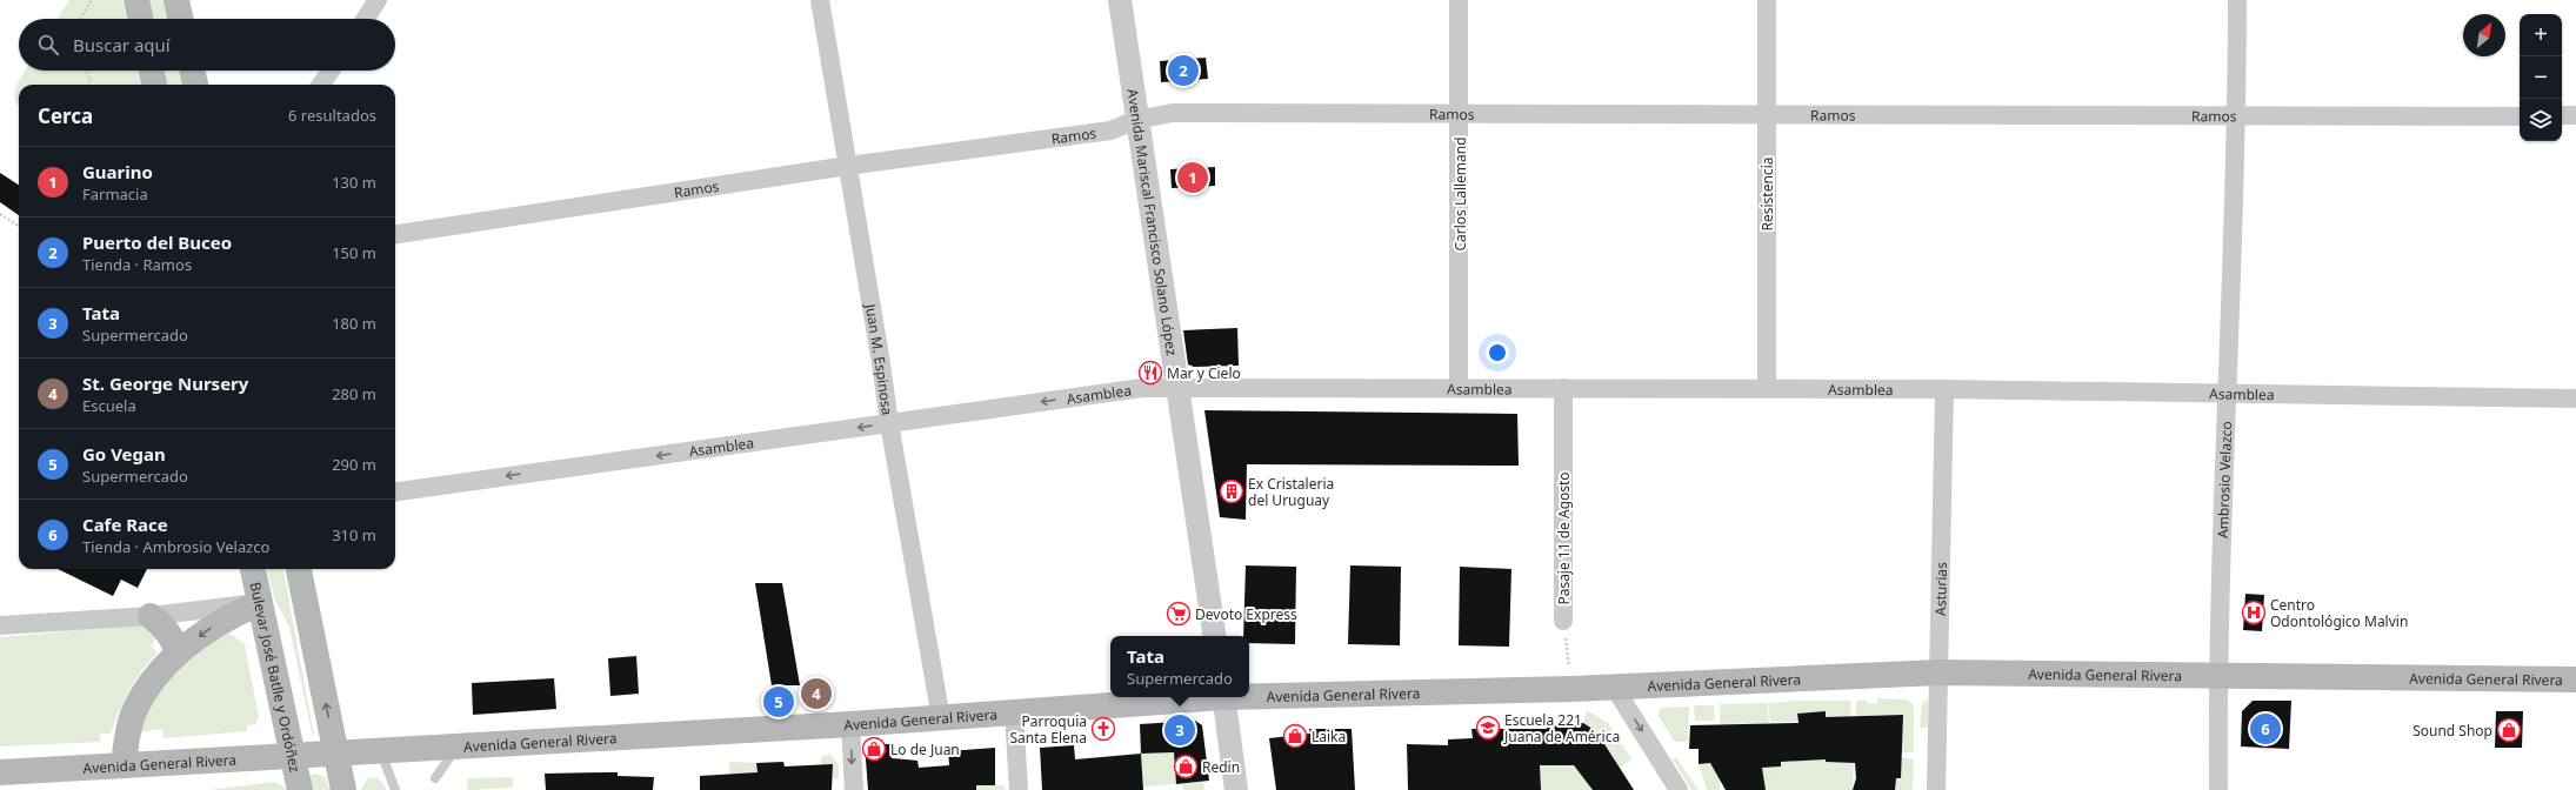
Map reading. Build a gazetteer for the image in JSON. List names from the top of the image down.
{
  "streets": {
    "main road": ["Avenida General Rivera", "Bulevar José Batlle y Ordóñez"],
    "street": [
      "Ramos",
      "Carlos Lallemand",
      "Resistencia",
      "Avenida Mariscal Francisco Solano López",
      "Juan M. Espinosa",
      "Asamblea",
      "Ambrosio Velazco",
      "Pasaje 11 de Agosto",
      "Asturias"
    ]
  },
  "crossings": [
    ["Ramos", "Carlos Lallemand"],
    ["Ramos", "Resistencia"],
    ["Ramos", "Avenida Mariscal Francisco Solano López"],
    ["Ramos", "Juan M. Espinosa"],
    ["Ramos", "Ambrosio Velazco"],
    ["Carlos Lallemand", "Asamblea"],
    ["Resistencia", "Asamblea"],
    ["Avenida Mariscal Francisco Solano López", "Asamblea"],
    ["Juan M. Espinosa", "Asamblea"],
    ["Juan M. Espinosa", "Avenida General Rivera"],
    ["Asamblea", "Ambrosio Velazco"],
    ["Asamblea", "Pasaje 11 de Agosto"],
    ["Asamblea", "Asturias"],
    ["Ambrosio Velazco", "Avenida General Rivera"],
    ["Pasaje 11 de Agosto", "Avenida General Rivera"],
    ["Asturias", "Avenida General Rivera"],
    ["Avenida General Rivera", "Bulevar José Batlle y Ordóñez"]
  ],
  "one_way": ["Asamblea"],
  "places": {
    "restaurant": ["Mar y Cielo"],
    "building": ["Ex Cristaleria del Uruguay"],
    "hospital": ["Centro Odontológico Malvin"],
    "supermarket": ["Devoto Express"],
    "school or university": ["Escuela 221 Juana de América"],
    "church": ["Parroquia Santa Elena"],
    "shop": [
      "Sound Shop",
      "Laika",
      "Lo de Juan",
      "Redin"
    ]
  },
  "north": "top right",
  "page": {
    "map_buttons": ["+", "−"],
    "search": "Buscar aquí",
    "pins": [
      "2",
      "1",
      "4",
      "5",
      "6",
      "3"
    ],
    "heading": ["Cerca", "6 resultados"],
    "list": [
      {
        "mark": "1",
        "name": "Guarino",
        "note": "Farmacia",
        "value": "130 m"
      },
      {
        "mark": "2",
        "name": "Puerto del Buceo",
        "note": "Tienda · Ramos",
        "value": "150 m"
      },
      {
        "mark": "3",
        "name": "Tata",
        "note": "Supermercado",
        "value": "180 m"
      },
      {
        "mark": "4",
        "name": "St. George Nursery",
        "note": "Escuela",
        "value": "280 m"
      },
      {
        "mark": "5",
        "name": "Go Vegan",
        "note": "Supermercado",
        "value": "290 m"
      },
      {
        "mark": "6",
        "name": "Cafe Race",
        "note": "Tienda · Ambrosio Velazco",
        "value": "310 m"
      }
    ],
    "popup": ["Tata", "Supermercado"]
  }
}
